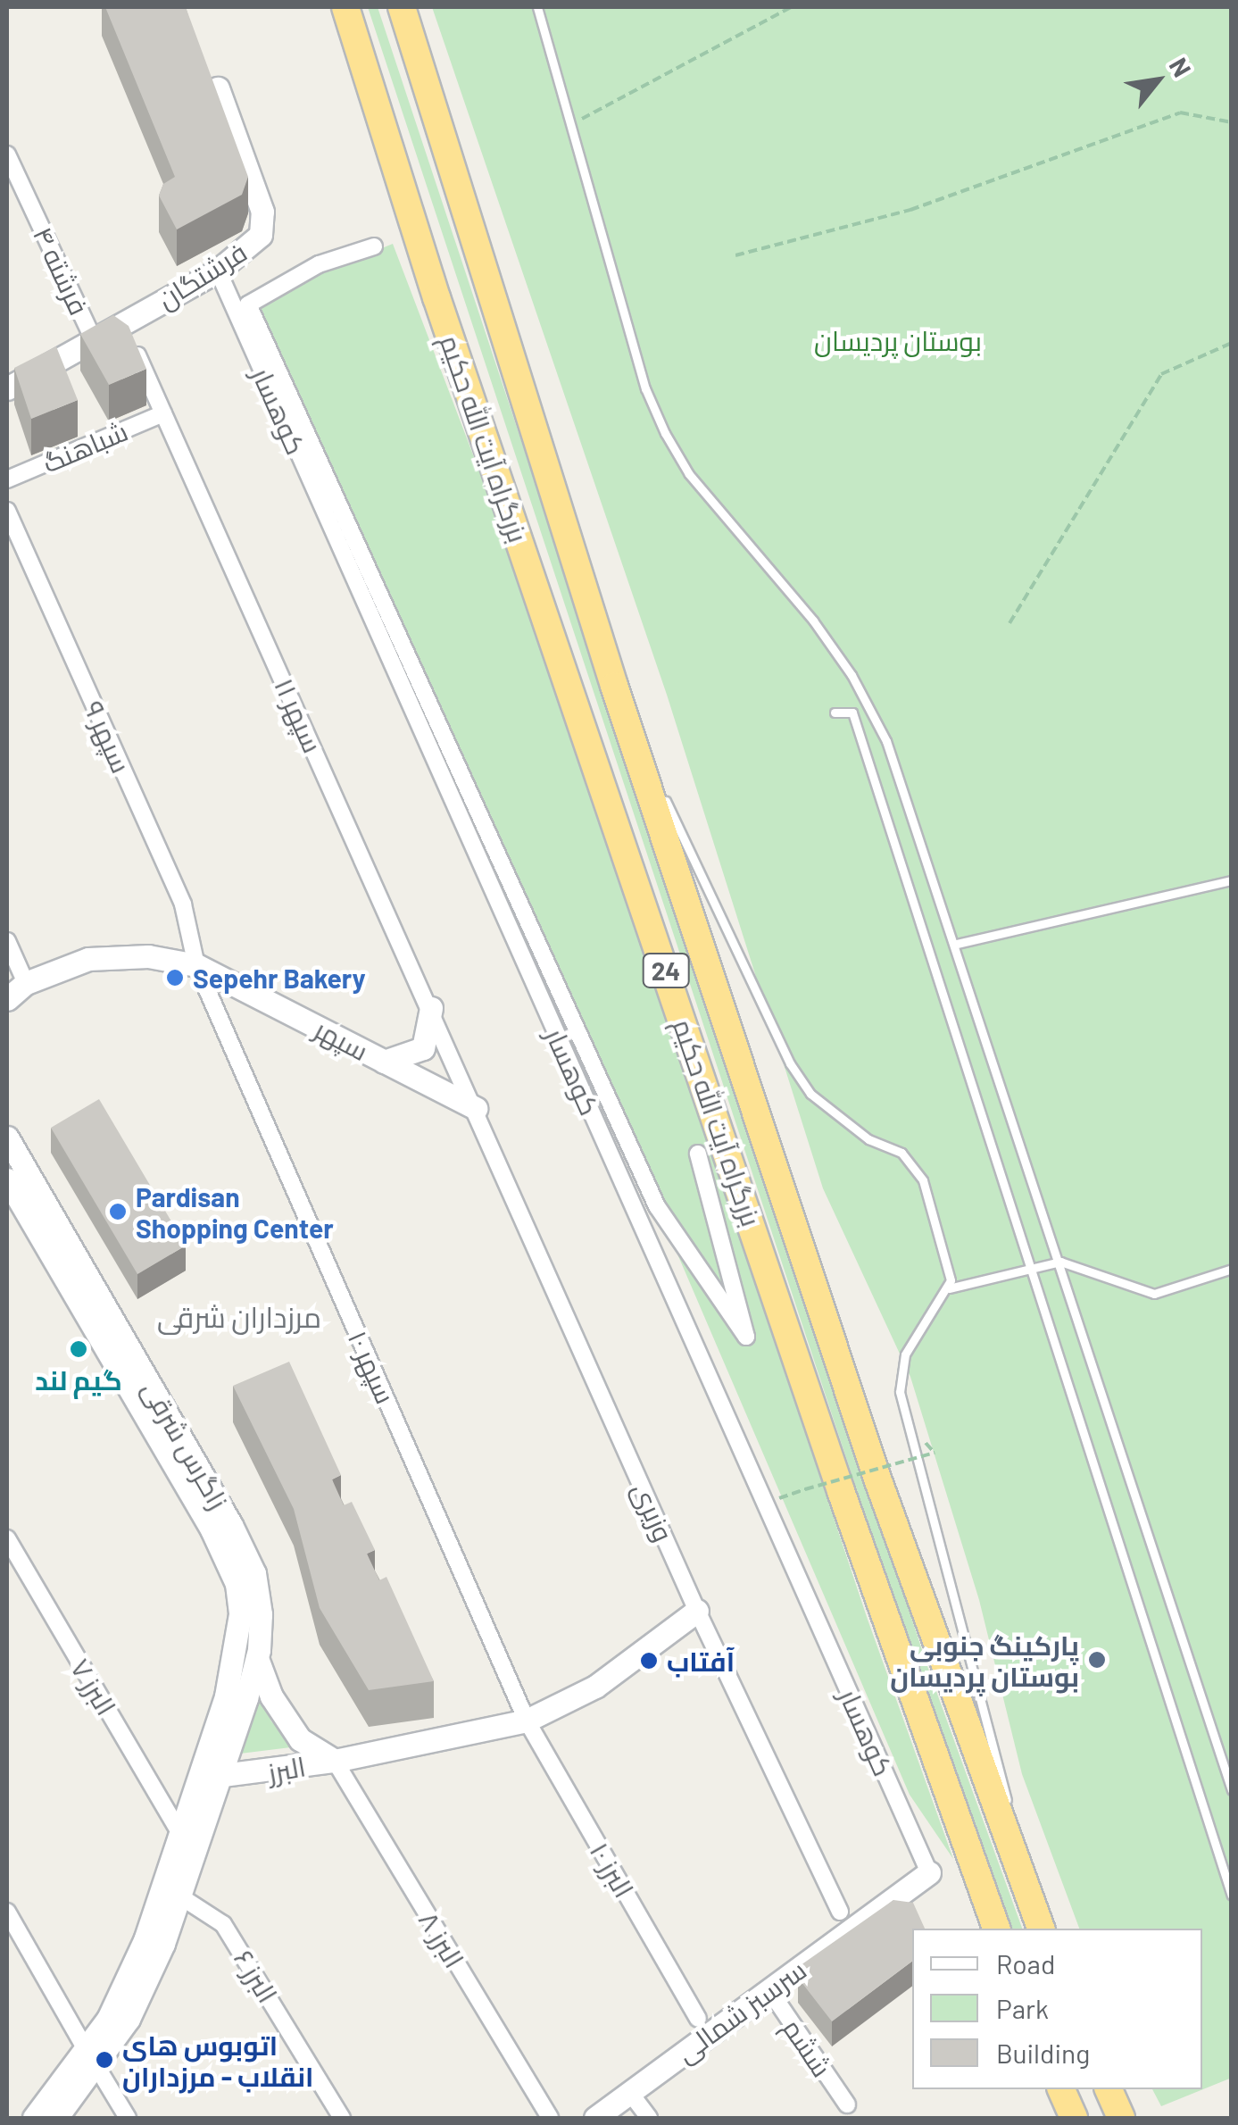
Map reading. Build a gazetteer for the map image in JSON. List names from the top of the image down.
{
  "streets": {
    "highway": ["بزرگراه آیت الله حکیم", "24"],
    "street": [
      "فرشته ۴",
      "فرشتگان",
      "کوهسار",
      "شباهنگ",
      "سپهر ۱۱",
      "سپهر ۹",
      "سپهر",
      "سپهر ۱۰",
      "زاگرس شرقی",
      "وزیری",
      "البرز ۷",
      "البرز",
      "البرز ۱۰",
      "البرز ۸",
      "البرز ۶",
      "سرسبز شمالی",
      "ششم"
    ]
  },
  "crossings": [
    ["فرشته ۴", "فرشتگان"],
    ["فرشتگان", "کوهسار"],
    ["فرشتگان", "سپهر ۱۱"],
    ["کوهسار", "سرسبز شمالی"],
    ["شباهنگ", "سپهر ۱۱"],
    ["سپهر ۱۱", "سپهر"],
    ["سپهر ۱۱", "وزیری"],
    ["سپهر ۹", "سپهر"],
    ["سپهر ۹", "سپهر ۱۰"],
    ["سپهر", "سپهر ۱۰"],
    ["سپهر", "وزیری"],
    ["سپهر ۱۰", "البرز"],
    ["سپهر ۱۰", "البرز ۱۰"],
    ["زاگرس شرقی", "البرز"],
    ["وزیری", "البرز"],
    ["البرز", "البرز ۱۰"],
    ["البرز", "البرز ۸"],
    ["سرسبز شمالی", "ششم"]
  ],
  "districts": ["مرزداران شرقی"],
  "parks": ["بوستان پردیسان"],
  "places": [
    "Sepehr Bakery",
    "Pardisan Shopping Center",
    "گیم لند",
    "پارکینگ جنوبی بوستان پردیسان",
    "آفتاب",
    "اتوبوس های انقلاب - مرزداران"
  ],
  "legend": ["Road", "Park", "Building"],
  "north": "top right"
}
